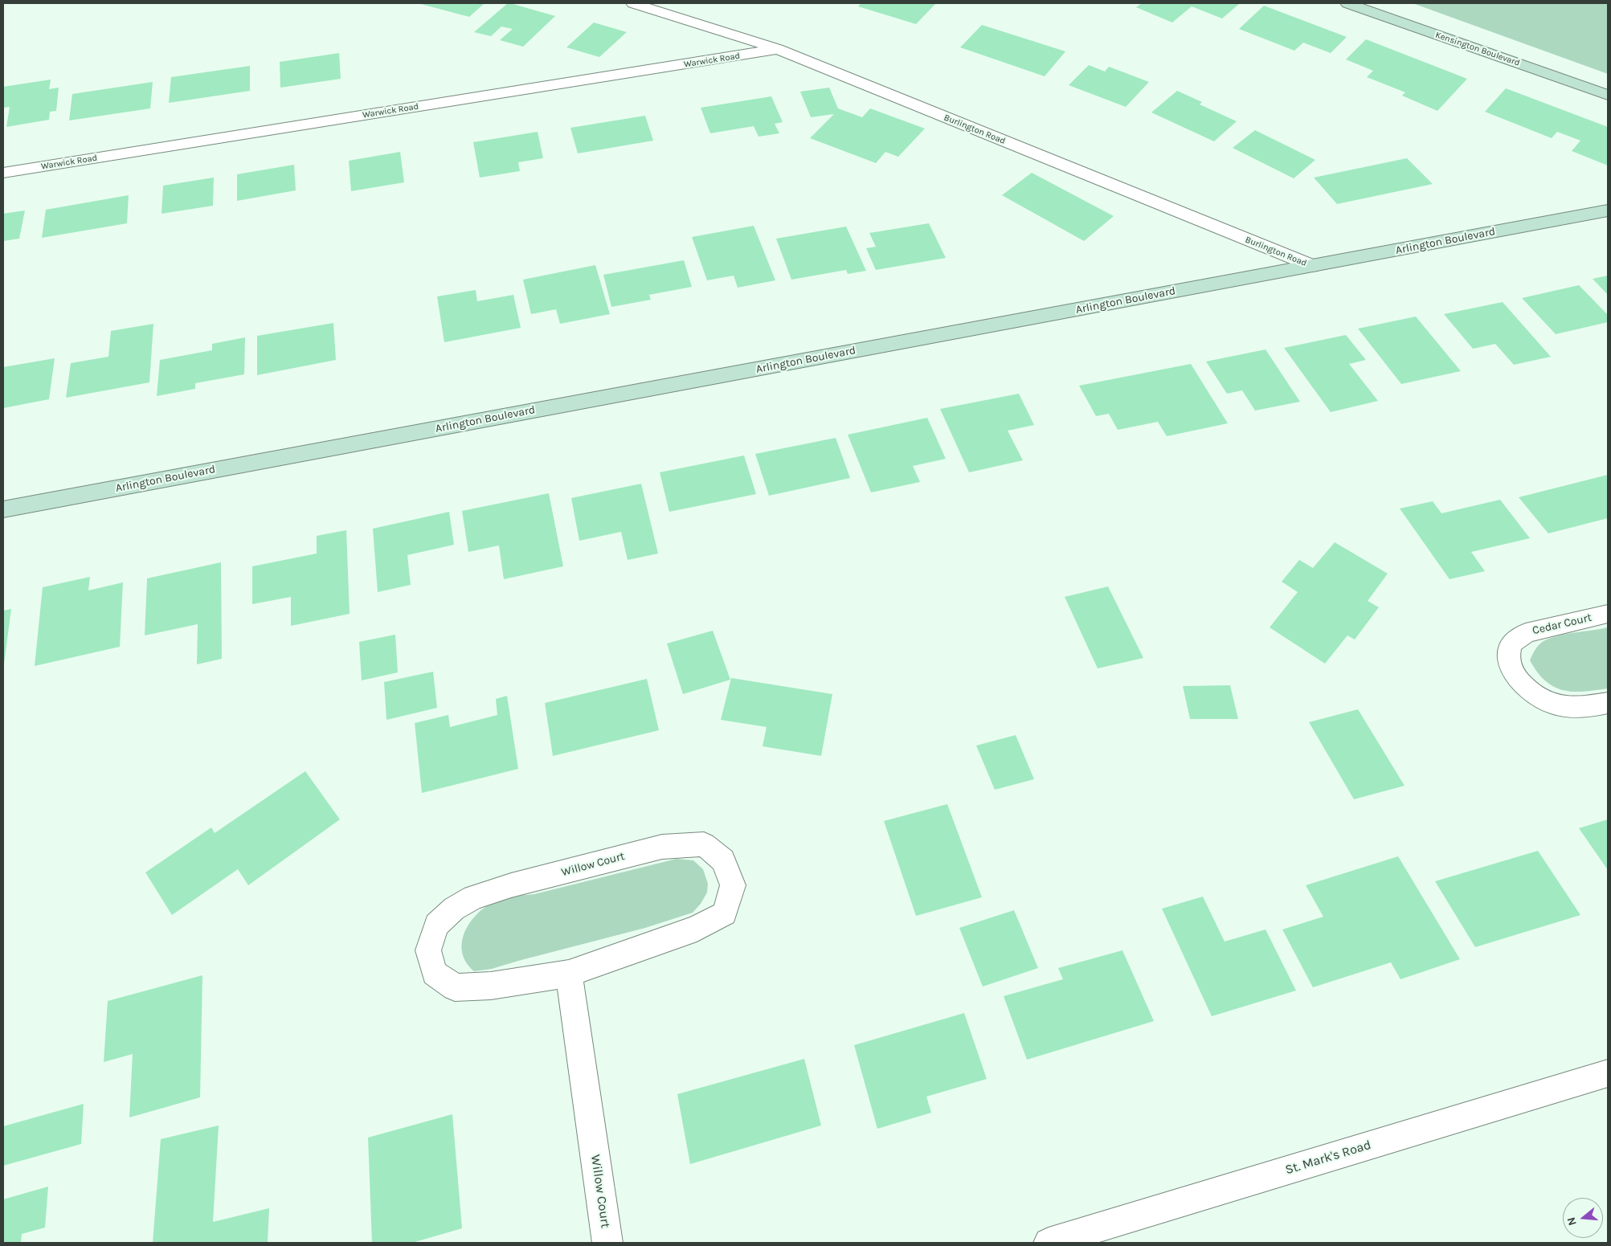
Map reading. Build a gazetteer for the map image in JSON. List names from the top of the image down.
{
  "streets": {
    "street": [
      "Kensington Boulevard",
      "Warwick Road",
      "Burlington Road",
      "Arlington Boulevard",
      "Cedar Court",
      "Willow Court",
      "St. Mark's Road"
    ]
  },
  "crossings": [
    ["Warwick Road", "Burlington Road"],
    ["Burlington Road", "Arlington Boulevard"]
  ],
  "north": "left"
}
